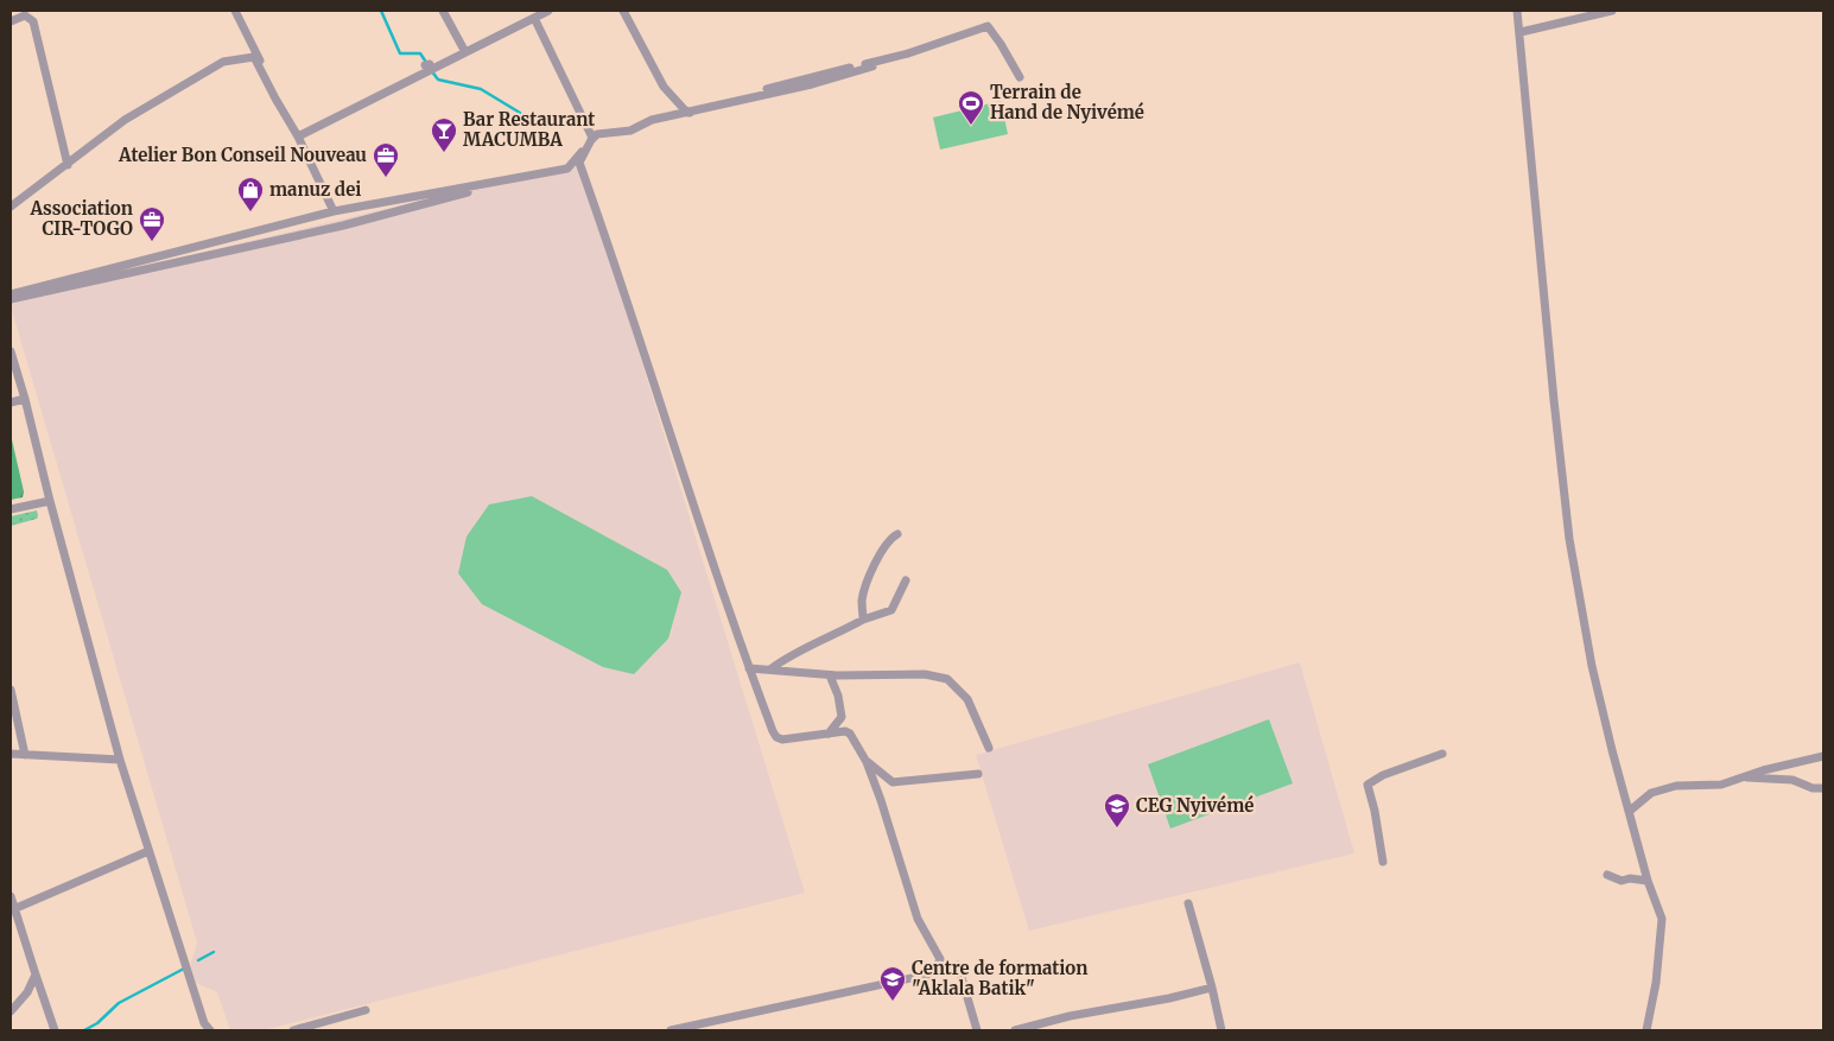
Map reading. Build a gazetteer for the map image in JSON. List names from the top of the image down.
{
  "places": {
    "sports": ["Terrain de Hand de Nyivémé"],
    "bar": ["Bar Restaurant MACUMBA"],
    "office": ["Atelier Bon Conseil Nouveau", "Association CIR-TOGO"],
    "shop": ["manuz dei"],
    "school or university": ["CEG Nyivémé", "Centre de formation \"Aklala Batik\""]
  }
}
